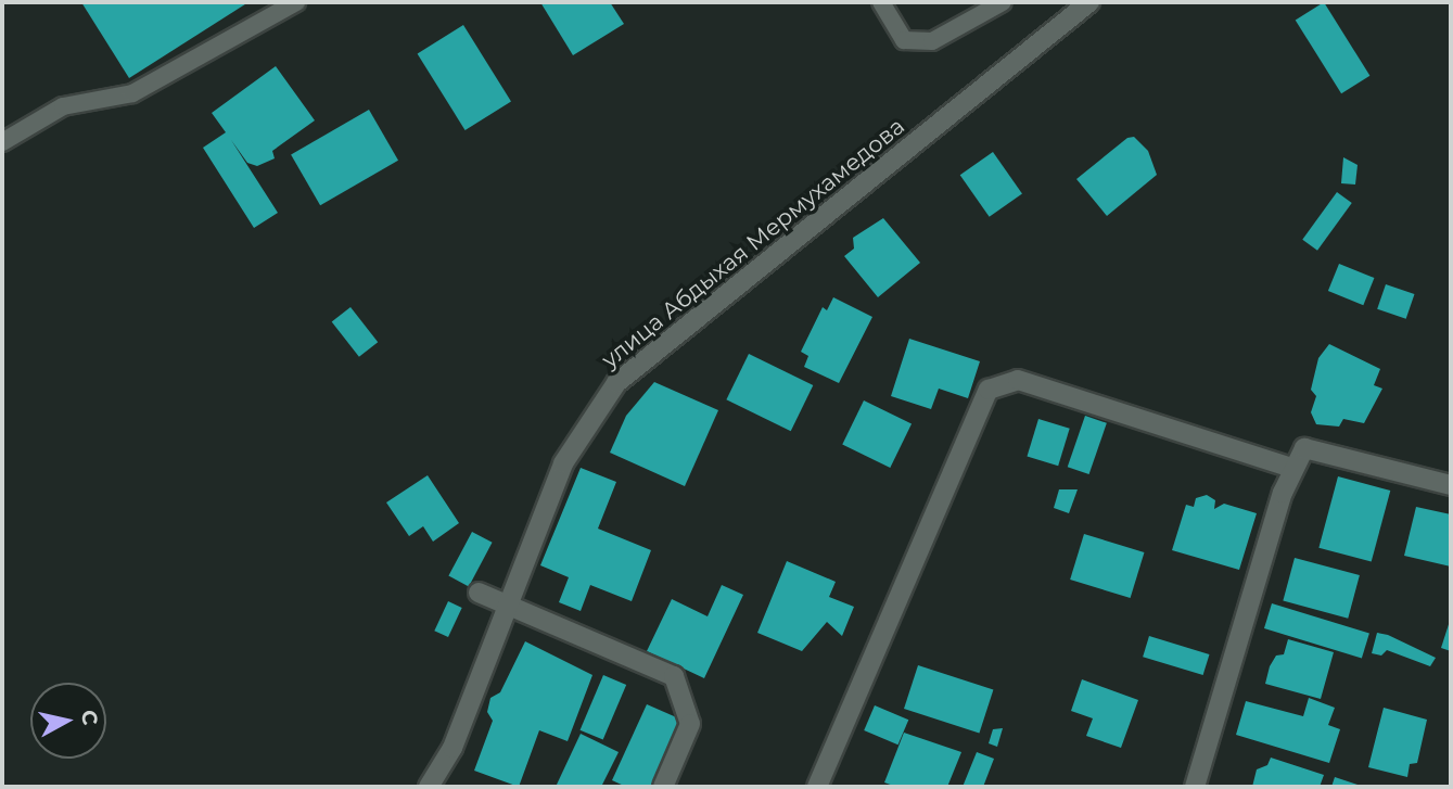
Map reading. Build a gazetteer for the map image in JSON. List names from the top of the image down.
{
  "streets": {
    "street": ["улица Абдыхая Мермухамедова"]
  },
  "north": "right"
}
